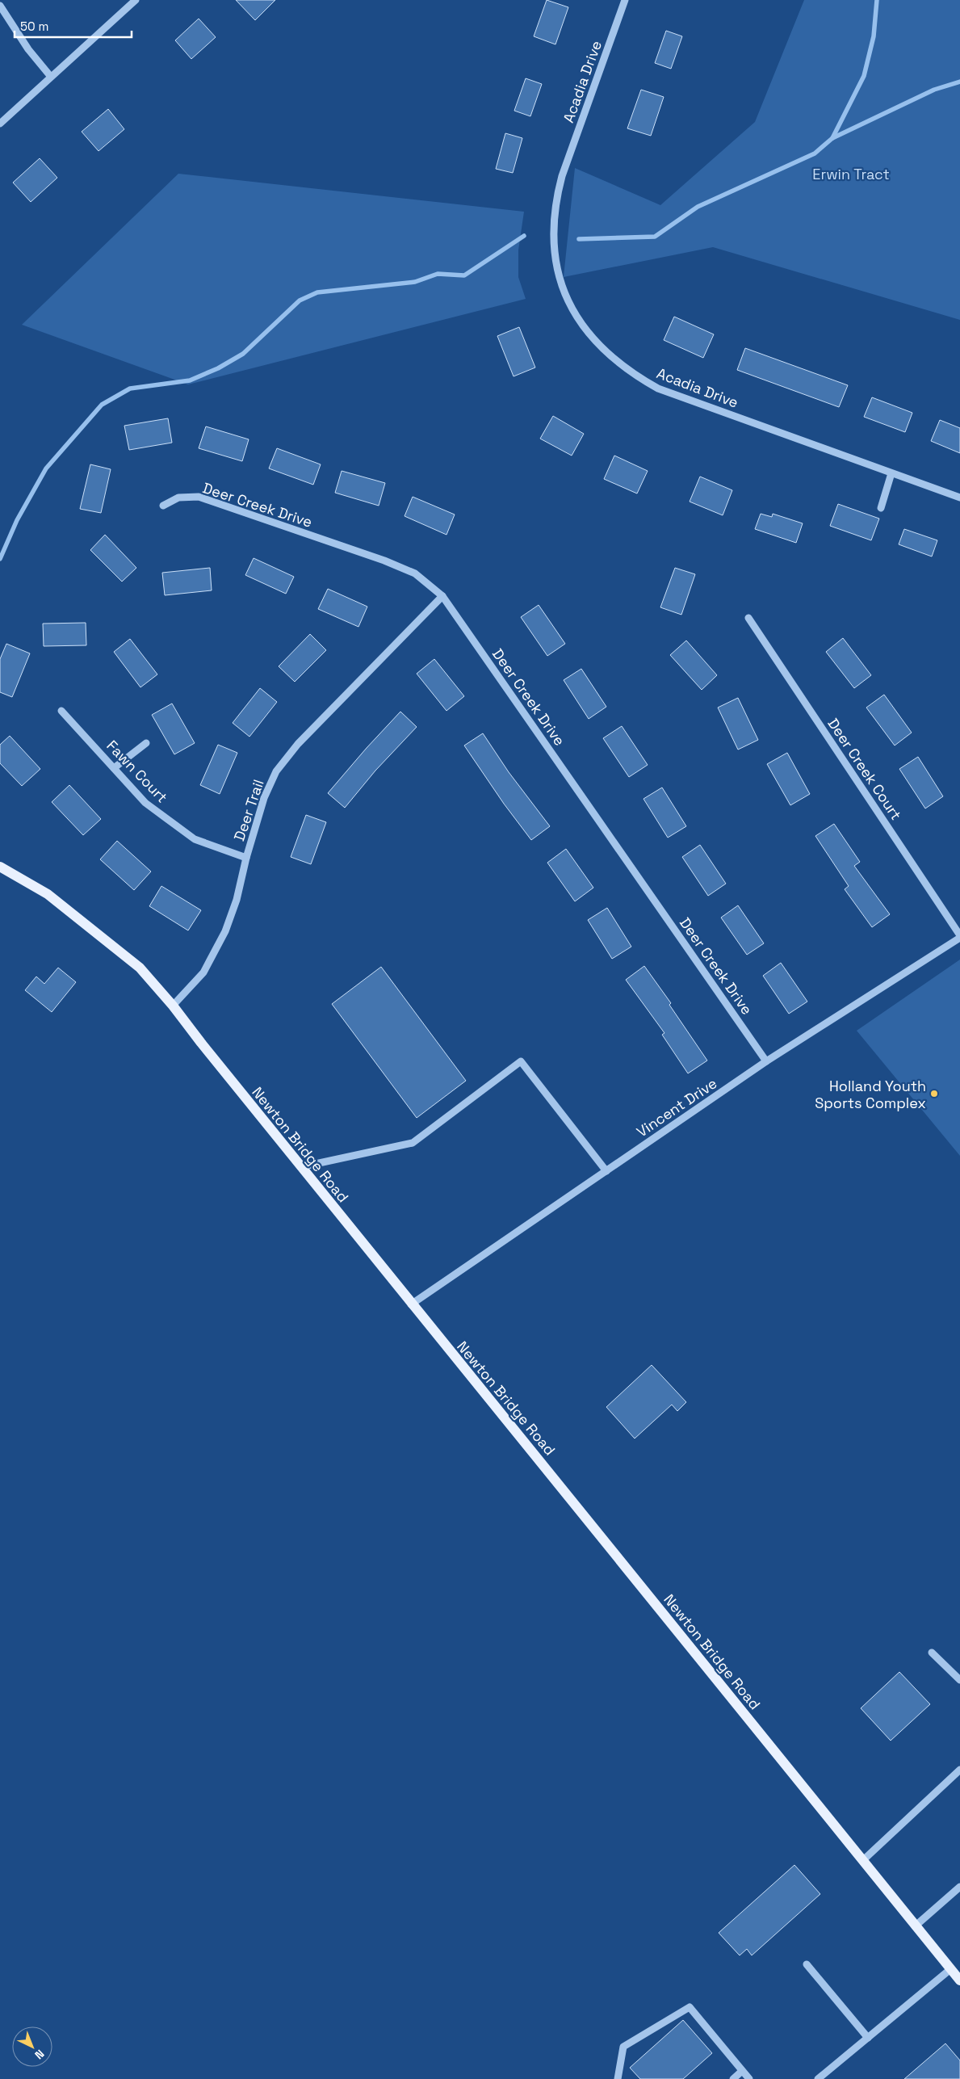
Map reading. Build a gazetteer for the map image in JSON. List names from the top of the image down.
{
  "streets": {
    "main road": ["Newton Bridge Road"],
    "street": [
      "Acadia Drive",
      "Deer Creek Drive",
      "Deer Creek Court",
      "Fawn Court",
      "Deer Trail",
      "Vincent Drive"
    ]
  },
  "crossings": [
    ["Deer Creek Drive", "Deer Trail"],
    ["Deer Creek Drive", "Vincent Drive"],
    ["Deer Creek Court", "Vincent Drive"],
    ["Fawn Court", "Deer Trail"],
    ["Deer Trail", "Newton Bridge Road"],
    ["Vincent Drive", "Newton Bridge Road"]
  ],
  "parks": ["Erwin Tract"],
  "places": ["Holland Youth Sports Complex"],
  "scale_bar": "50 m",
  "north": "bottom right"
}
